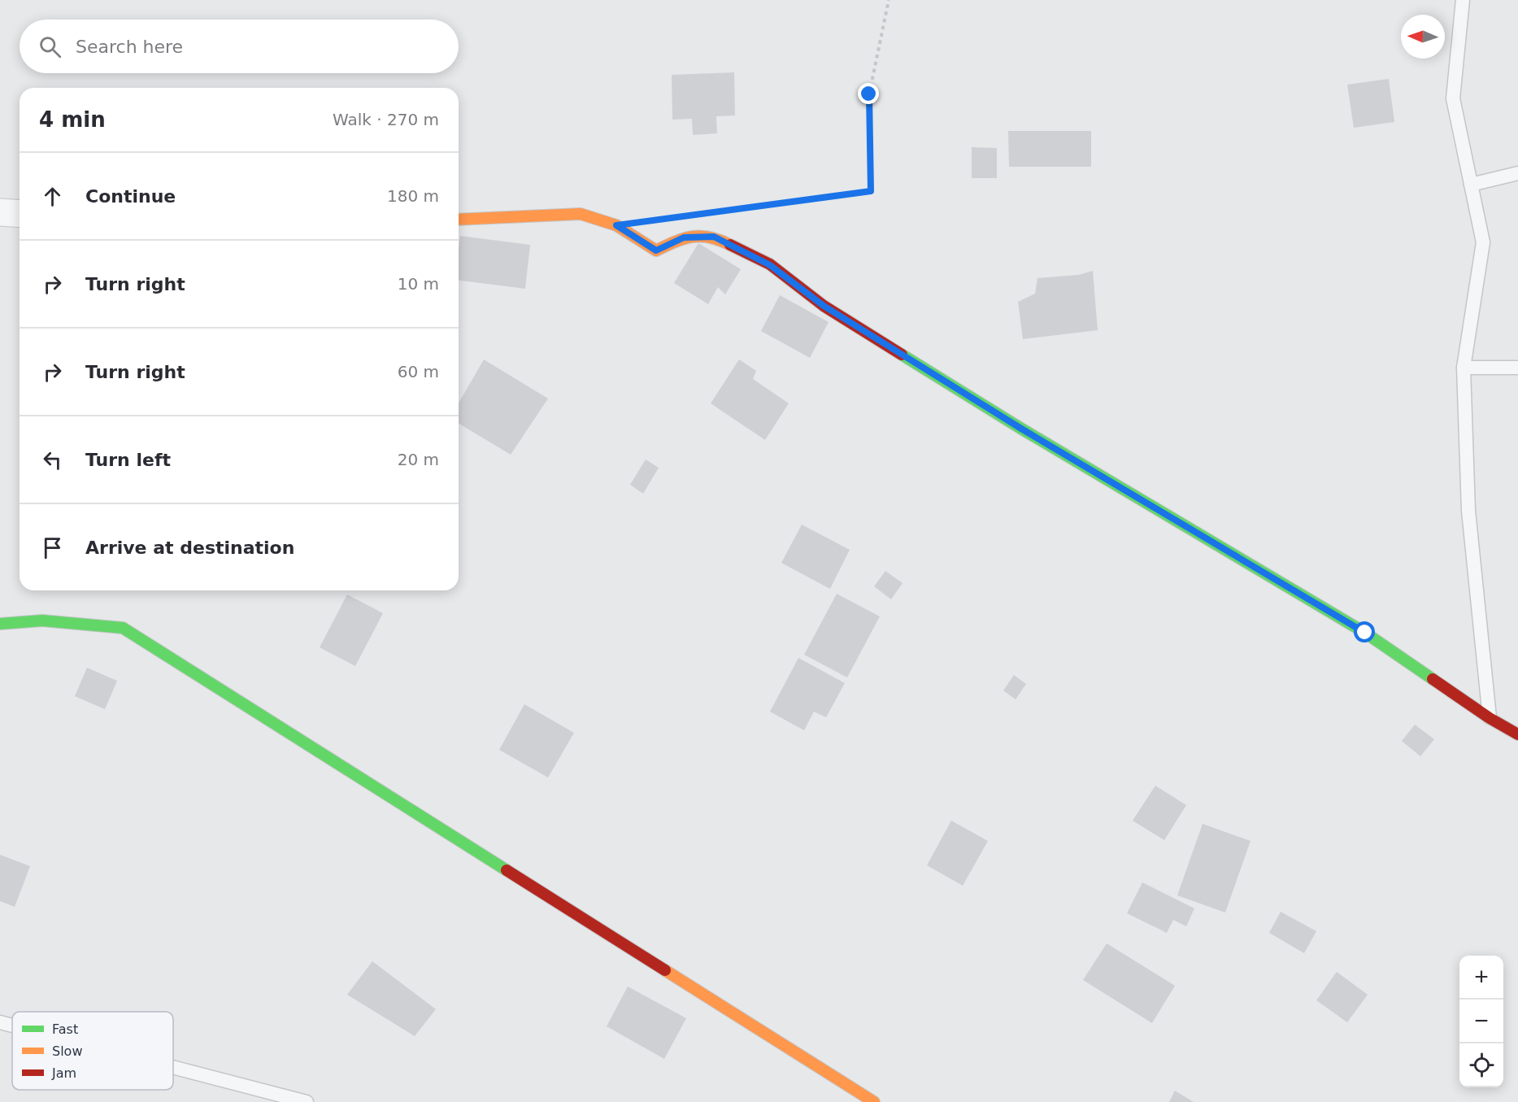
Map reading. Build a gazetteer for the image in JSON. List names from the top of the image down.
{
  "legend": ["Fast", "Slow", "Jam"],
  "north": "left",
  "page": {
    "search": "Search here",
    "heading": ["4 min", "Walk · 270 m"],
    "list": [
      ["Continue", "180 m"],
      ["Turn right", "10 m"],
      ["Turn right", "60 m"],
      ["Turn left", "20 m"],
      "Arrive at destination"
    ],
    "map_buttons": ["+", "−"]
  }
}
